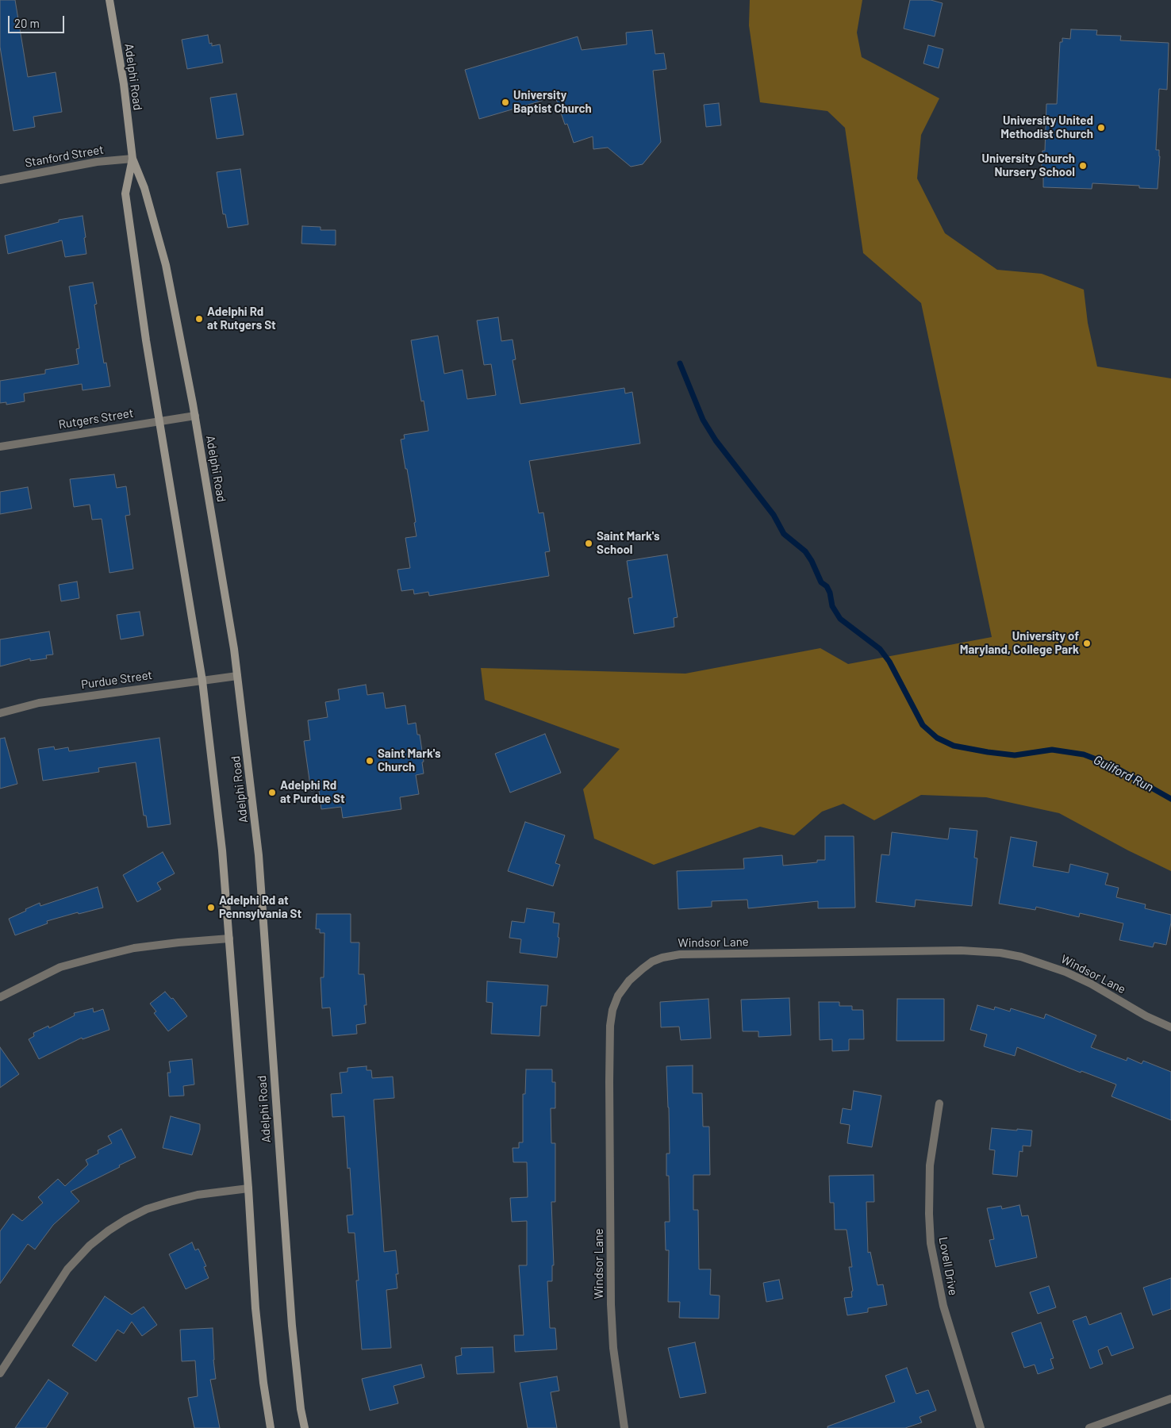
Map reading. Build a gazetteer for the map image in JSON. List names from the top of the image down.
{
  "streets": {
    "main road": ["Adelphi Road"],
    "street": [
      "Stanford Street",
      "Rutgers Street",
      "Purdue Street",
      "Windsor Lane",
      "Lovell Drive"
    ]
  },
  "crossings": [
    ["Adelphi Road", "Stanford Street"],
    ["Adelphi Road", "Rutgers Street"],
    ["Adelphi Road", "Purdue Street"]
  ],
  "water": ["Guilford Run"],
  "places": [
    "University Baptist Church",
    "University United Methodist Church",
    "University Church Nursery School",
    "Adelphi Rd at Rutgers St",
    "Saint Mark's School",
    "University of Maryland, College Park",
    "Saint Mark's Church",
    "Adelphi Rd at Purdue St",
    "Adelphi Rd at Pennsylvania St"
  ],
  "scale_bar": "20 m"
}
